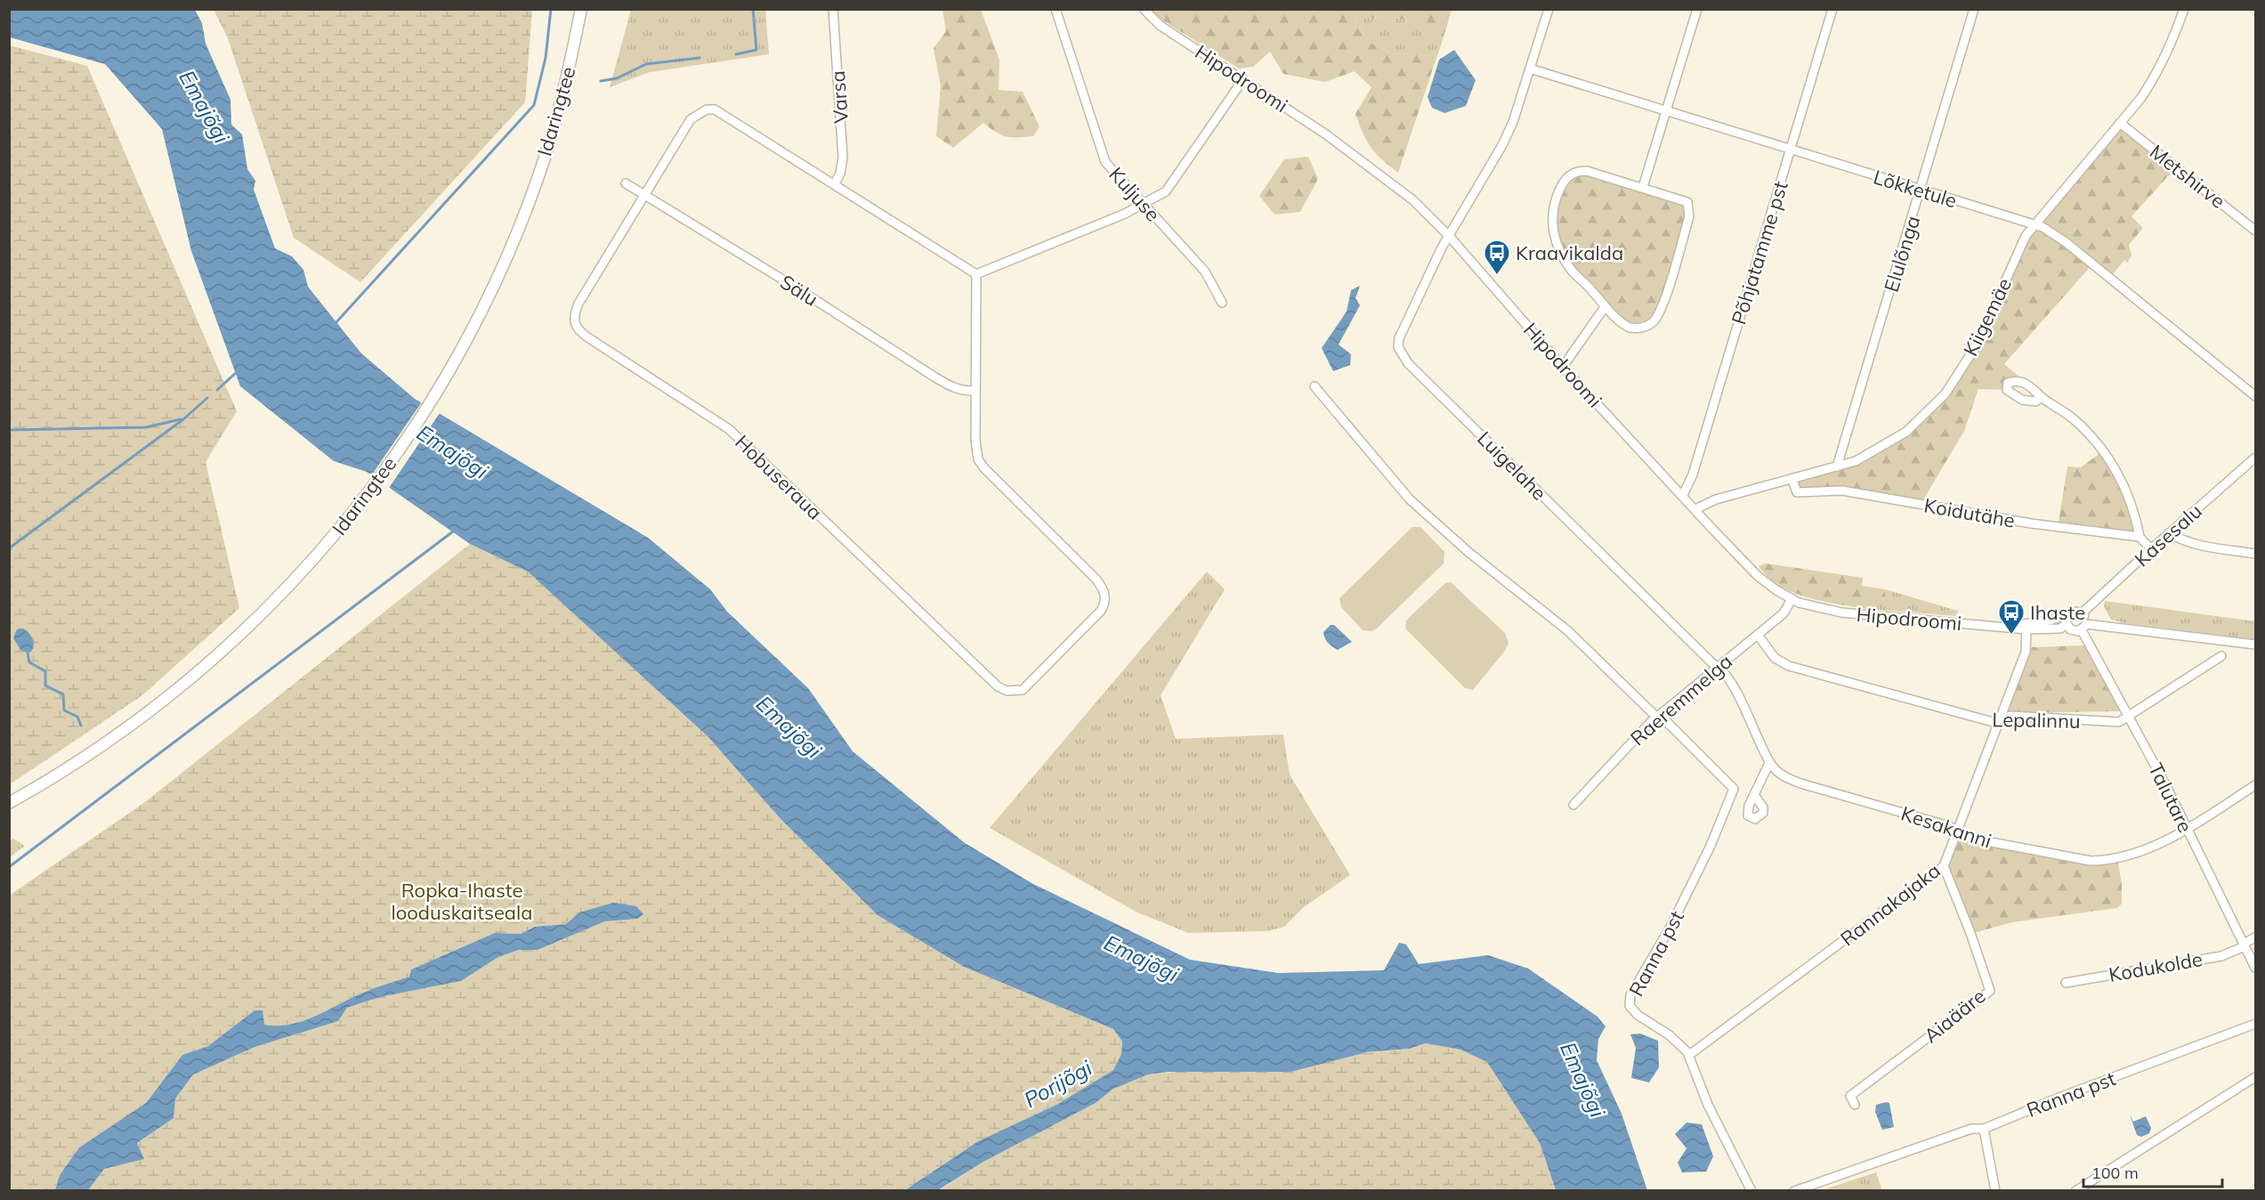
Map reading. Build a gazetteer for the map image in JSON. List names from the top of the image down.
{
  "streets": {
    "main road": ["Idaringtee"],
    "street": [
      "Hipodroomi",
      "Varsa",
      "Metshirve",
      "Lõkketule",
      "Kuljuse",
      "Põhjatamme pst",
      "Elulõnga",
      "Sälu",
      "Kiigemäe",
      "Luigelahe",
      "Hobuseraua",
      "Koidutähe",
      "Kasesalu",
      "Raeremmelga",
      "Lepalinnu",
      "Talutare",
      "Kesakanni",
      "Rannakajaka",
      "Ranna pst",
      "Kodukolde",
      "Aiaääre"
    ]
  },
  "crossings": [
    ["Hipodroomi", "Põhjatamme pst"],
    ["Hipodroomi", "Kiigemäe"],
    ["Hipodroomi", "Luigelahe"],
    ["Hipodroomi", "Raeremmelga"],
    ["Hipodroomi", "Rannakajaka"],
    ["Varsa", "Hobuseraua"],
    ["Metshirve", "Kiigemäe"],
    ["Lõkketule", "Põhjatamme pst"],
    ["Lõkketule", "Elulõnga"],
    ["Lõkketule", "Kiigemäe"],
    ["Elulõnga", "Kiigemäe"],
    ["Sälu", "Hobuseraua"],
    ["Kiigemäe", "Koidutähe"],
    ["Luigelahe", "Raeremmelga"],
    ["Luigelahe", "Kesakanni"],
    ["Kasesalu", "Talutare"],
    ["Raeremmelga", "Lepalinnu"],
    ["Raeremmelga", "Kesakanni"],
    ["Raeremmelga", "Ranna pst"],
    ["Lepalinnu", "Talutare"],
    ["Lepalinnu", "Rannakajaka"],
    ["Talutare", "Kesakanni"],
    ["Talutare", "Kodukolde"],
    ["Kesakanni", "Rannakajaka"],
    ["Rannakajaka", "Ranna pst"],
    ["Rannakajaka", "Aiaääre"]
  ],
  "water": ["Emajõgi", "Porijõgi"],
  "parks": ["Ropka-Ihaste looduskaitseala"],
  "places": {
    "bus stop": ["Kraavikalda", "Ihaste"]
  },
  "scale_bar": "100 m"
}
